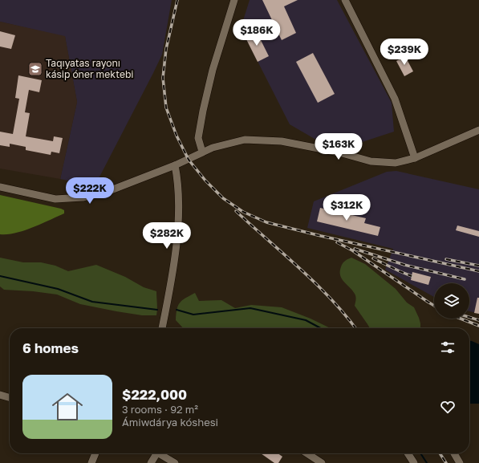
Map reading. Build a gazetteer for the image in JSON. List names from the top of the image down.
{
  "places": {
    "school or university": ["Taqıyatas rayonı kásip óner mektebi"]
  },
  "page": {
    "price": [
      "$186K",
      "$239K",
      "$163K",
      "$222K",
      "$312K",
      "$282K"
    ],
    "heading": "6 homes",
    "list": [
      {
        "name": "$222,000",
        "note": "3 rooms · 92 m² · Ámiwdárya kóshesi"
      }
    ]
  }
}
